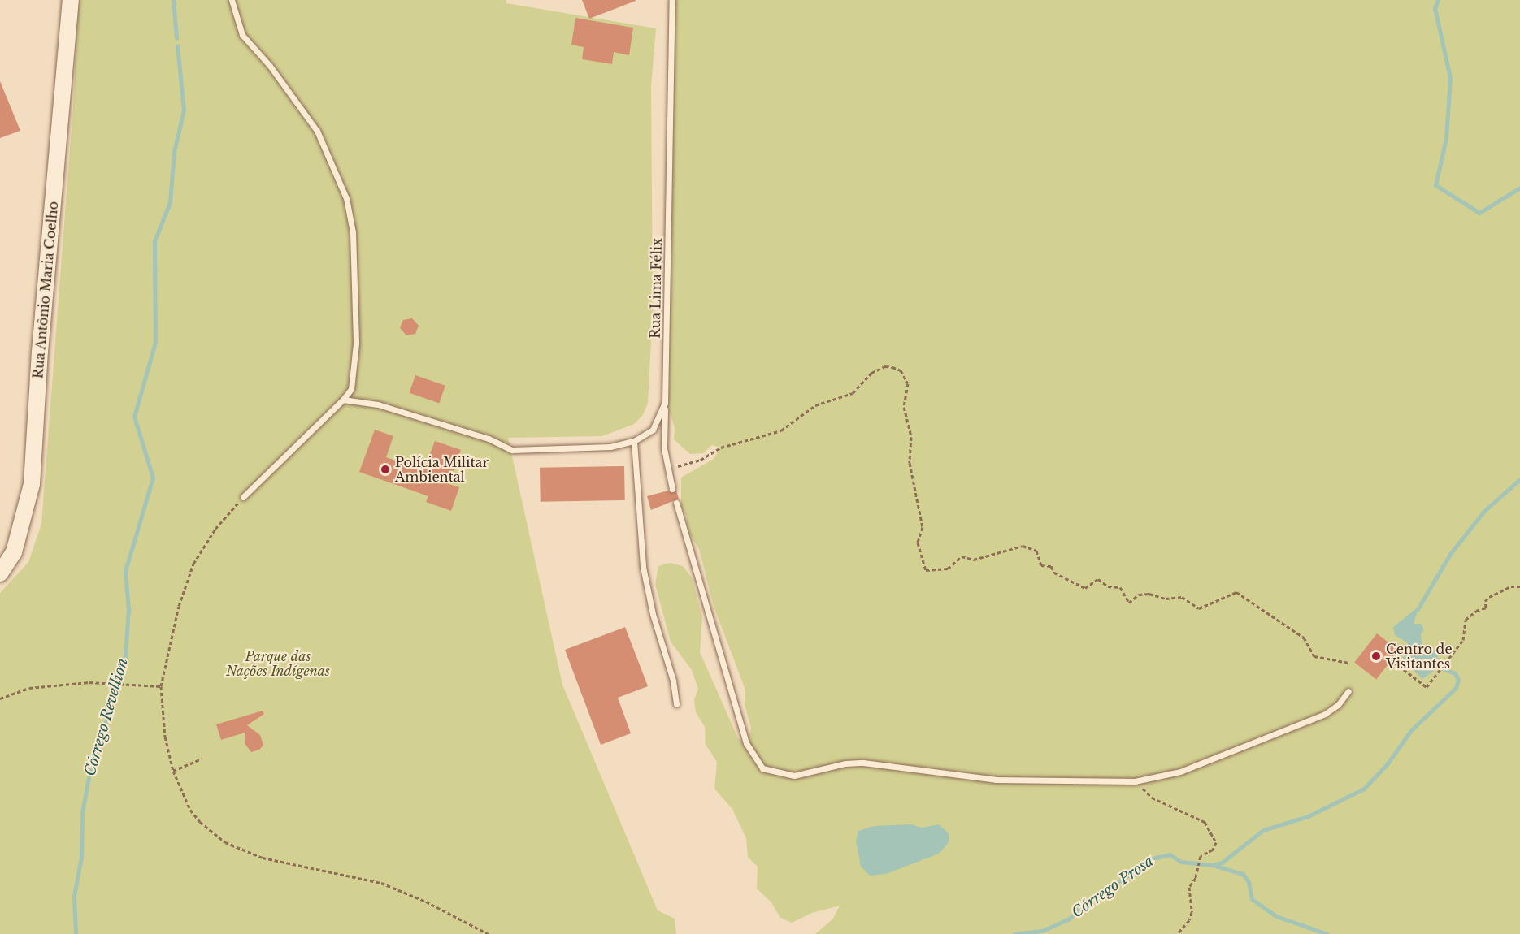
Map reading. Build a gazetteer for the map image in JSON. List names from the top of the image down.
{
  "streets": {
    "street": ["Rua Antônio Maria Coelho"],
    "lane": ["Rua Lima Félix"]
  },
  "water": ["Córrego Revellion", "Córrego Prosa"],
  "parks": ["Parque das Nações Indígenas"],
  "places": ["Polícia Militar Ambiental", "Centro de Visitantes"]
}
